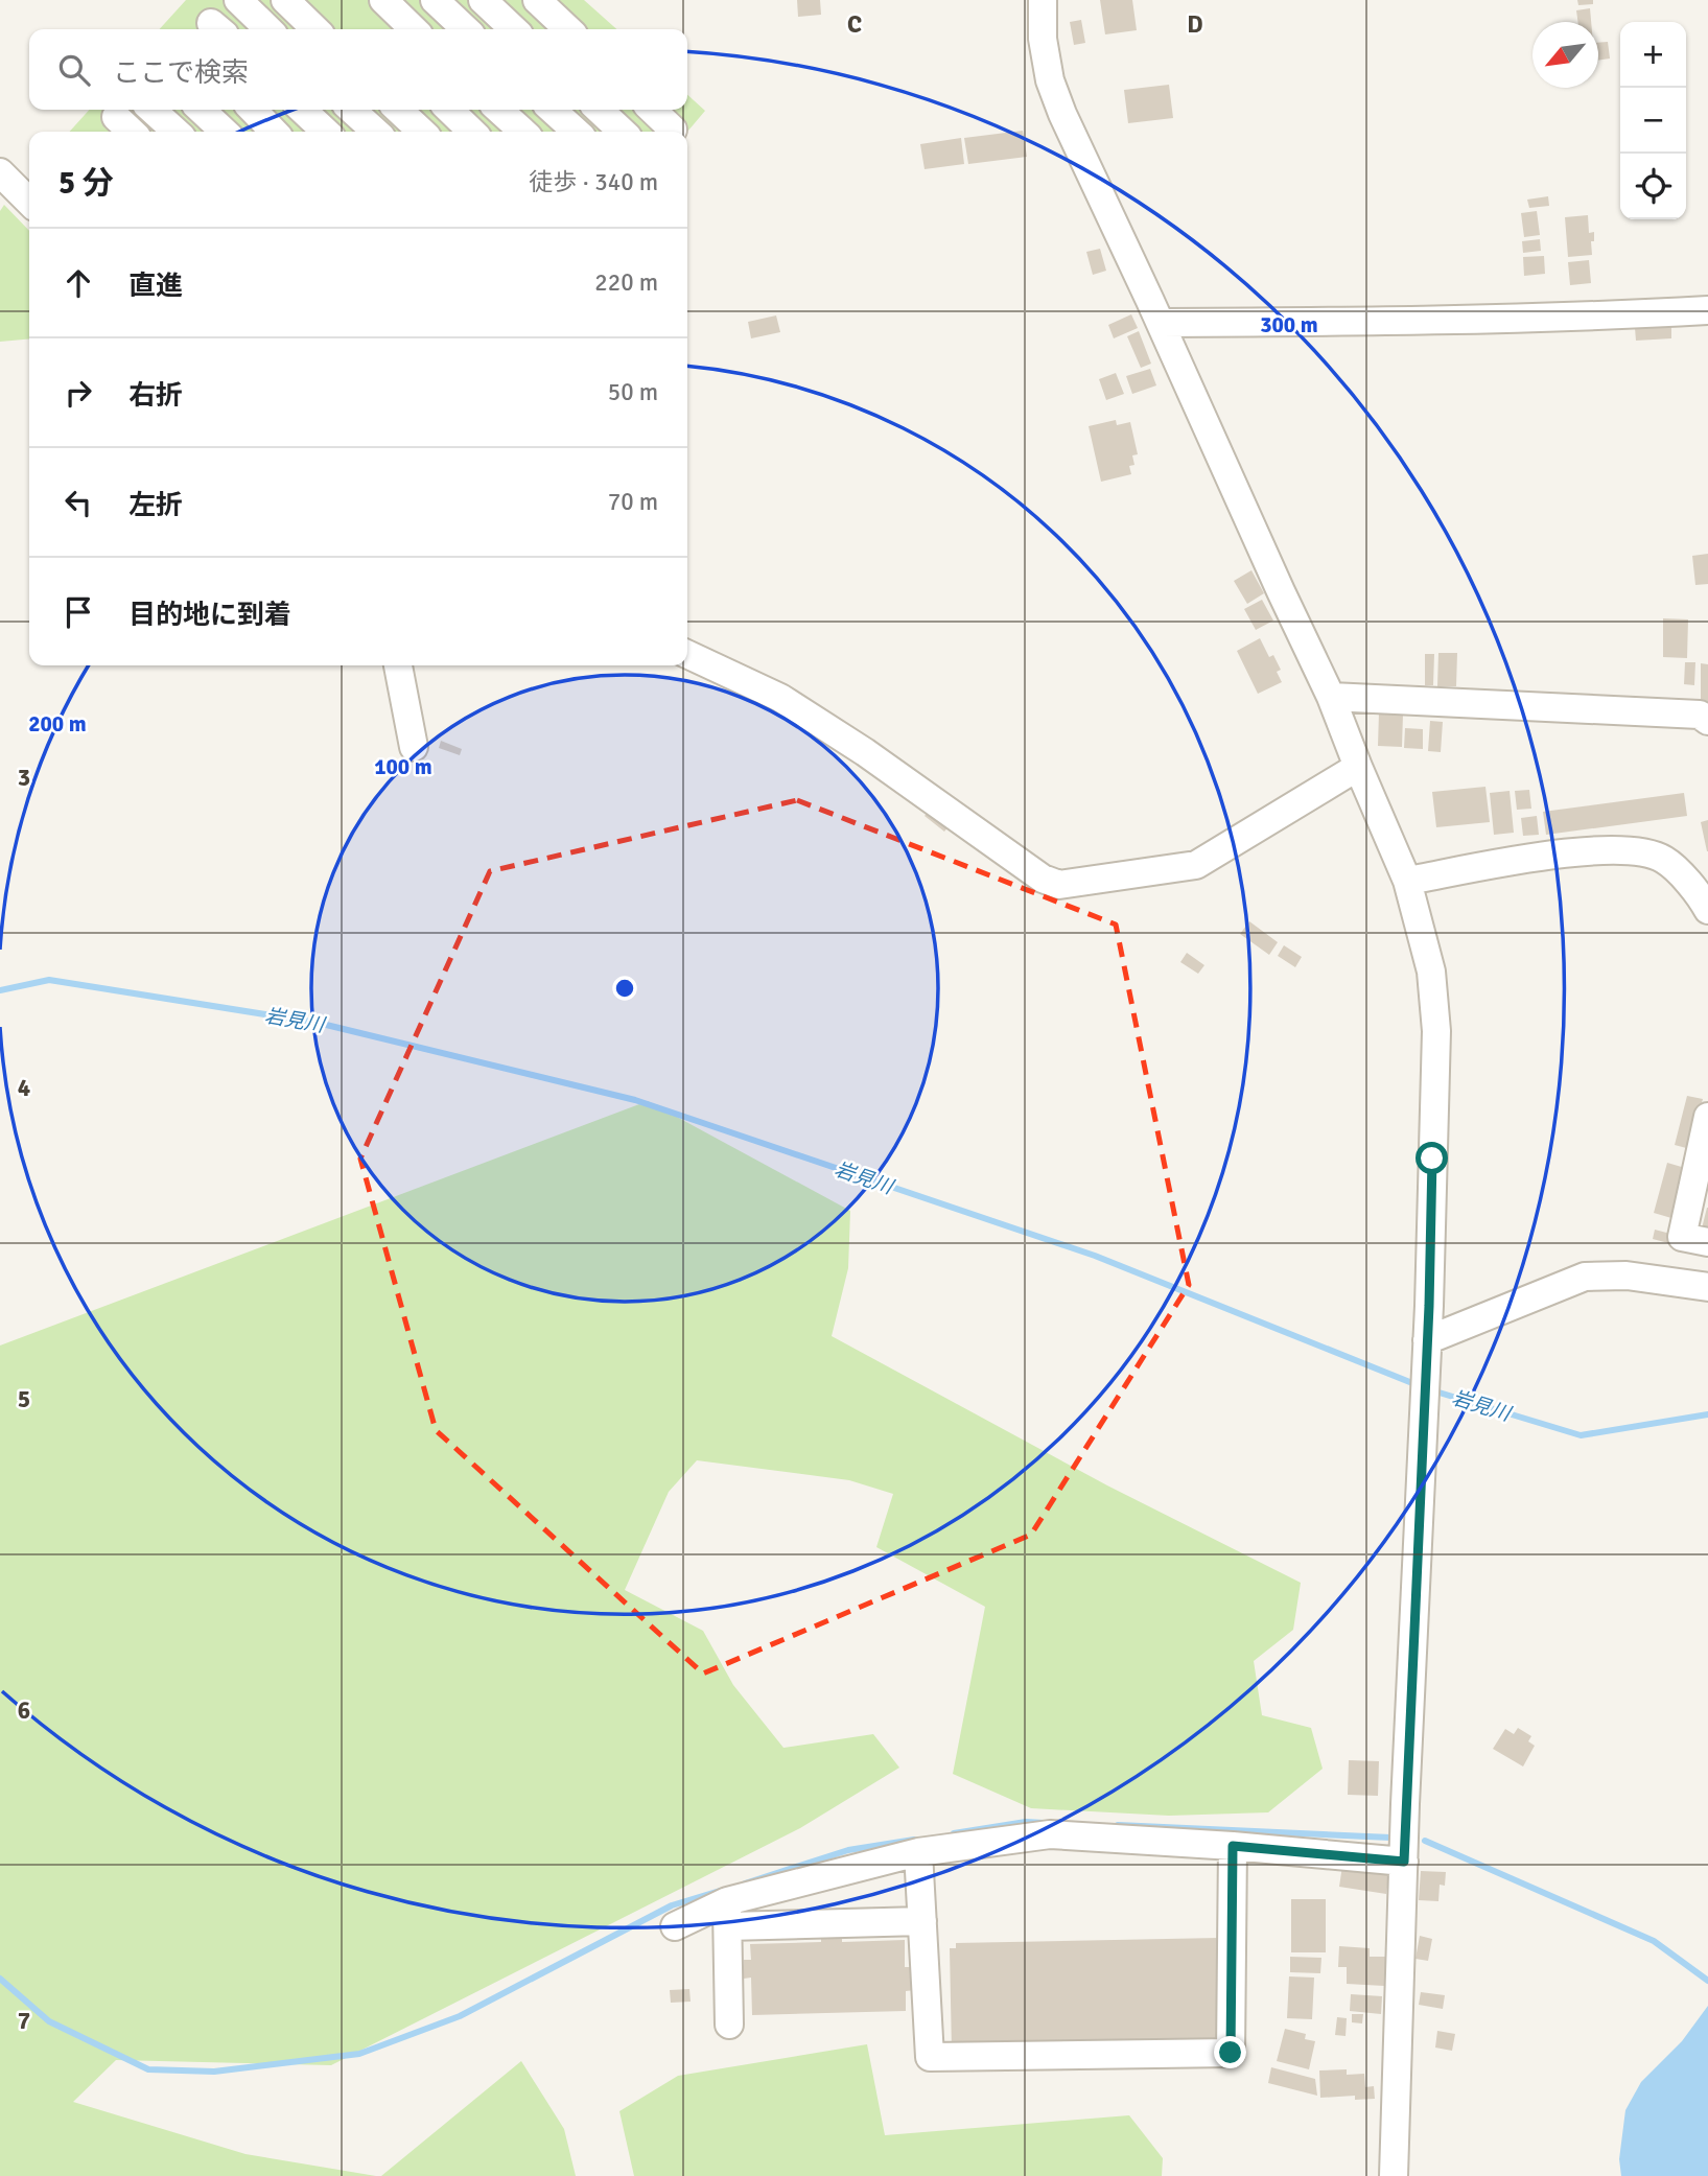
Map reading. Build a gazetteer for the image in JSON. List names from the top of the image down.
{
  "water": ["岩見川"],
  "north": "bottom left",
  "page": {
    "map_buttons": ["+", "−"],
    "search": "ここで検索",
    "heading": ["5 分", "徒歩 · 340 m"],
    "list": [
      ["直進", "220 m"],
      ["右折", "50 m"],
      ["左折", "70 m"],
      "目的地に到着"
    ]
  },
  "grid": {
    "columns": ["C", "D"],
    "rows": [
      "3",
      "4",
      "5",
      "6",
      "7"
    ]
  },
  "rings": ["300 m", "200 m", "100 m"]
}
